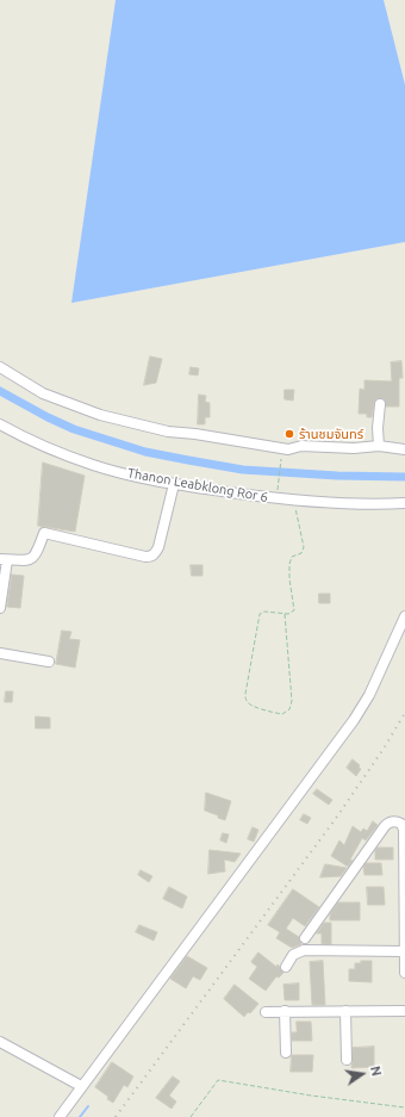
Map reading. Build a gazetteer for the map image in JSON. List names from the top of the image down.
{
  "streets": {
    "street": ["Thanon Leabklong Ror 6"]
  },
  "places": ["ร้านชมจันทร์"],
  "north": "right"
}
